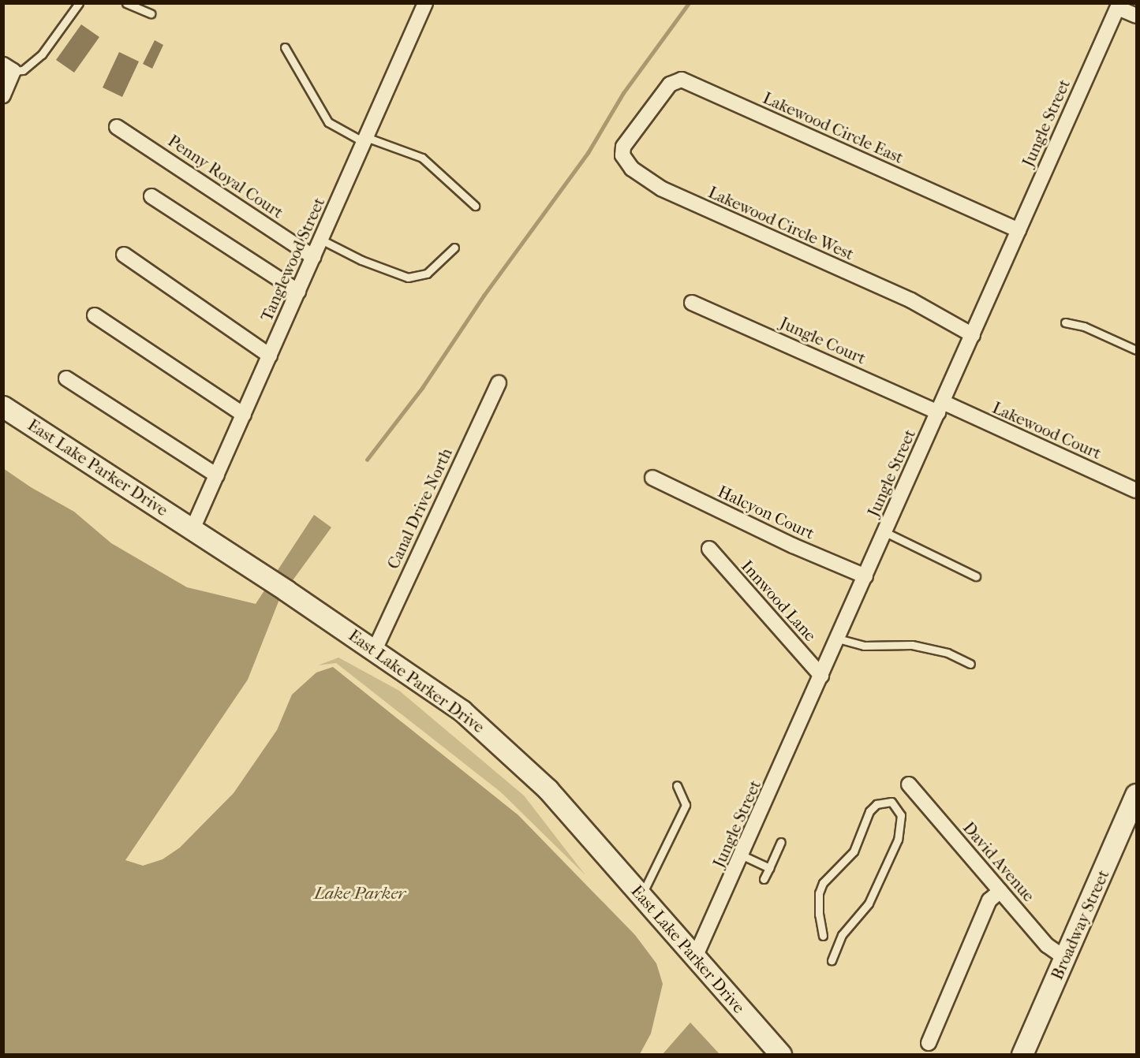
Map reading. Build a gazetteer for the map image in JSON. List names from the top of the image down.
{
  "streets": {
    "street": [
      "Jungle Street",
      "Lakewood Circle East",
      "Penny Royal Court",
      "Lakewood Circle West",
      "Tanglewood Street",
      "Jungle Court",
      "Lakewood Court",
      "East Lake Parker Drive",
      "Canal Drive North",
      "Halcyon Court",
      "Innwood Lane",
      "David Avenue",
      "Broadway Street"
    ]
  },
  "crossings": [
    ["Jungle Street", "Lakewood Circle East"],
    ["Jungle Street", "Lakewood Circle West"],
    ["Jungle Street", "Jungle Court"],
    ["Jungle Street", "Lakewood Court"],
    ["Jungle Street", "East Lake Parker Drive"],
    ["Jungle Street", "Halcyon Court"],
    ["Jungle Street", "Innwood Lane"],
    ["Lakewood Circle East", "Lakewood Circle West"],
    ["Penny Royal Court", "Tanglewood Street"],
    ["Tanglewood Street", "East Lake Parker Drive"],
    ["Jungle Court", "Lakewood Court"],
    ["East Lake Parker Drive", "Canal Drive North"],
    ["David Avenue", "Broadway Street"]
  ],
  "water": ["Lake Parker"]
}
